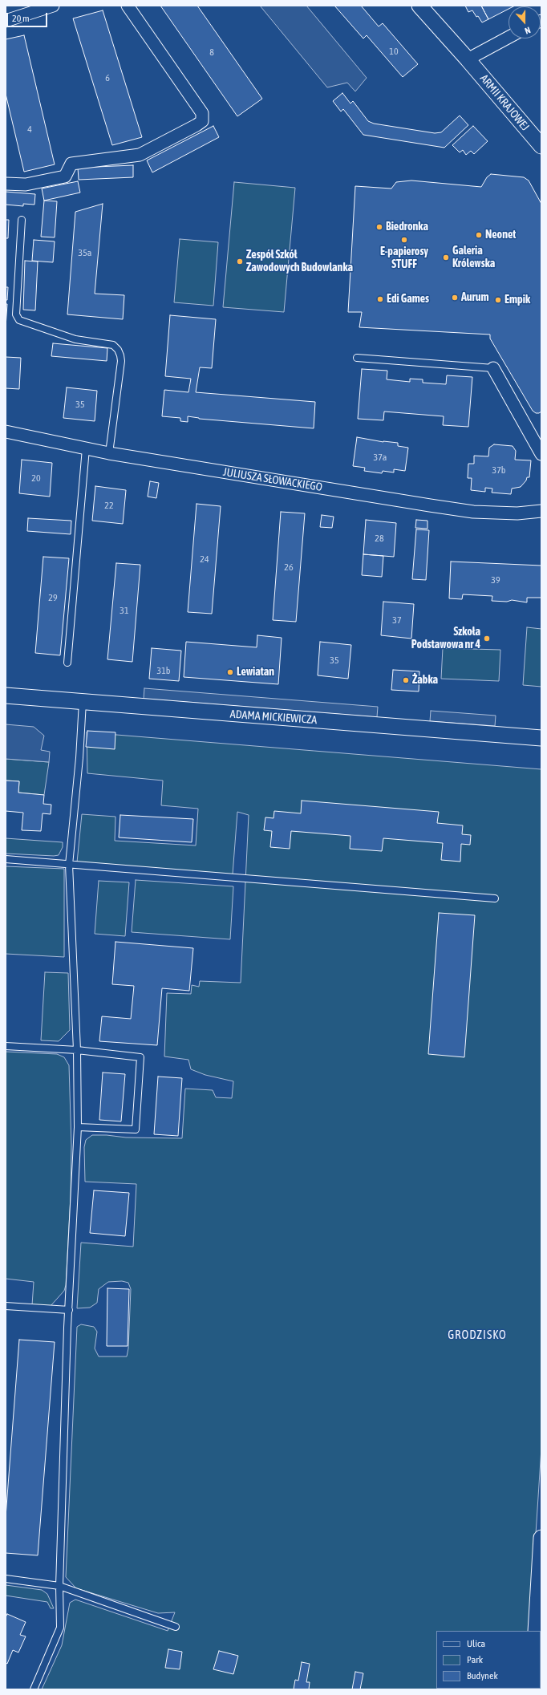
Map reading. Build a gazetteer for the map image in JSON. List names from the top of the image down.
{
  "streets": {
    "street": ["ARMII KRAJOWEJ", "JULIUSZA SŁOWACKIEGO", "ADAMA MICKIEWICZA"]
  },
  "districts": ["GRODZISKO"],
  "places": [
    "Biedronka",
    "Neonet",
    "E-papierosy STUFF",
    "Galeria Królewska",
    "Zespół Szkół Zawodowych Budowlanka",
    "Aurum",
    "Edi Games",
    "Empik",
    "Szkoła Podstawowa nr 4",
    "Lewiatan",
    "Żabka"
  ],
  "house_numbers": [
    "10",
    "8",
    "6",
    "4",
    "35a",
    "35",
    "37a",
    "37b",
    "20",
    "22",
    "28",
    "24",
    "26",
    "39",
    "29",
    "31",
    "37",
    "35",
    "31b"
  ],
  "legend": ["Ulica", "Park", "Budynek"],
  "scale_bar": "20 m",
  "north": "bottom"
}
